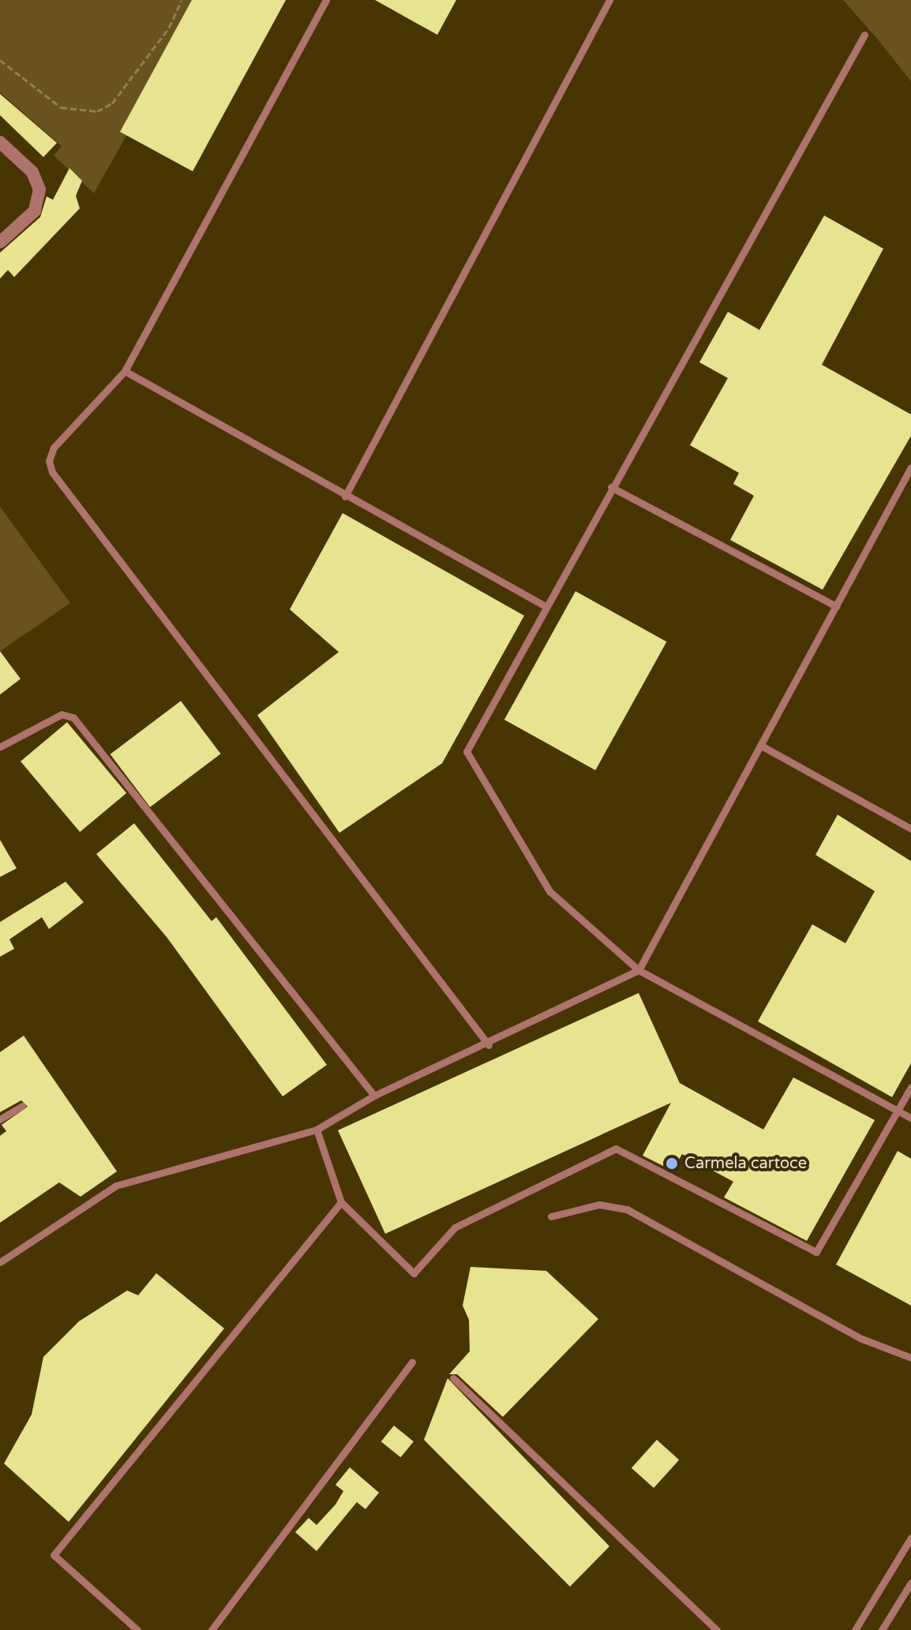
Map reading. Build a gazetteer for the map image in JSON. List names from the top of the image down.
{
  "places": ["Carmela cartoce"]
}
